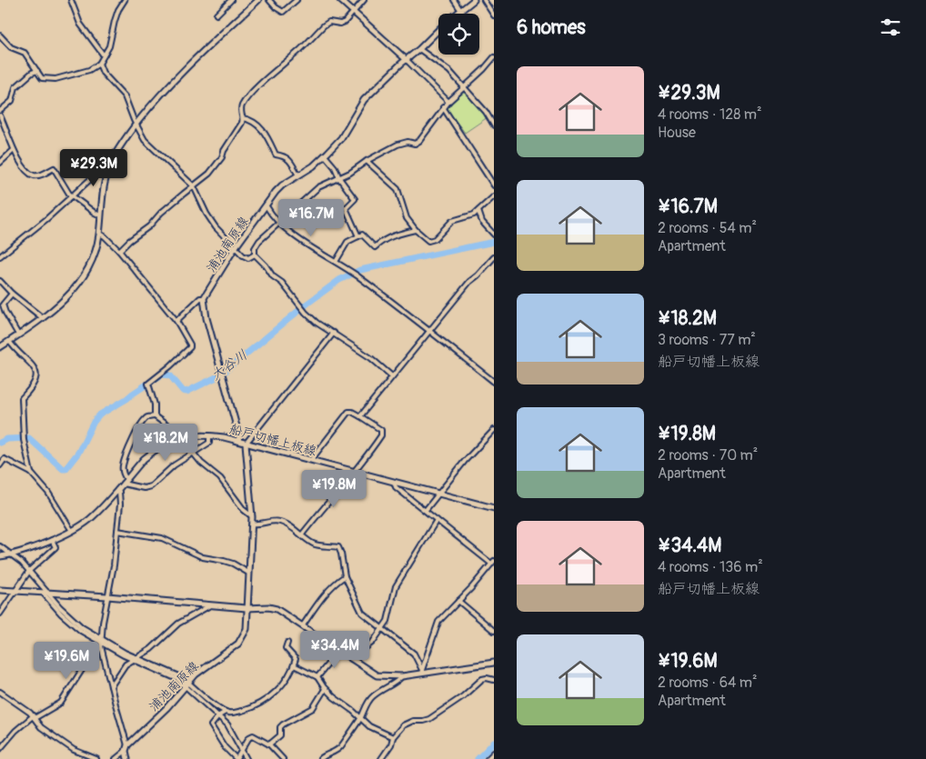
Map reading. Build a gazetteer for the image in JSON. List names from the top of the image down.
{
  "streets": {
    "main road": ["浦池南原線", "船戸切幡上板線"]
  },
  "crossings": [
    ["浦池南原線", "船戸切幡上板線"]
  ],
  "water": ["大谷川"],
  "page": {
    "heading": "6 homes",
    "list": [
      {
        "name": "¥29.3M",
        "note": "4 rooms · 128 m² · House"
      },
      {
        "name": "¥16.7M",
        "note": "2 rooms · 54 m² · Apartment"
      },
      {
        "name": "¥18.2M",
        "note": "3 rooms · 77 m² · 船戸切幡上板線"
      },
      {
        "name": "¥19.8M",
        "note": "2 rooms · 70 m² · Apartment"
      },
      {
        "name": "¥34.4M",
        "note": "4 rooms · 136 m² · 船戸切幡上板線"
      },
      {
        "name": "¥19.6M",
        "note": "2 rooms · 64 m² · Apartment"
      }
    ],
    "price": [
      "¥29.3M",
      "¥16.7M",
      "¥18.2M",
      "¥19.8M",
      "¥34.4M",
      "¥19.6M"
    ]
  }
}
